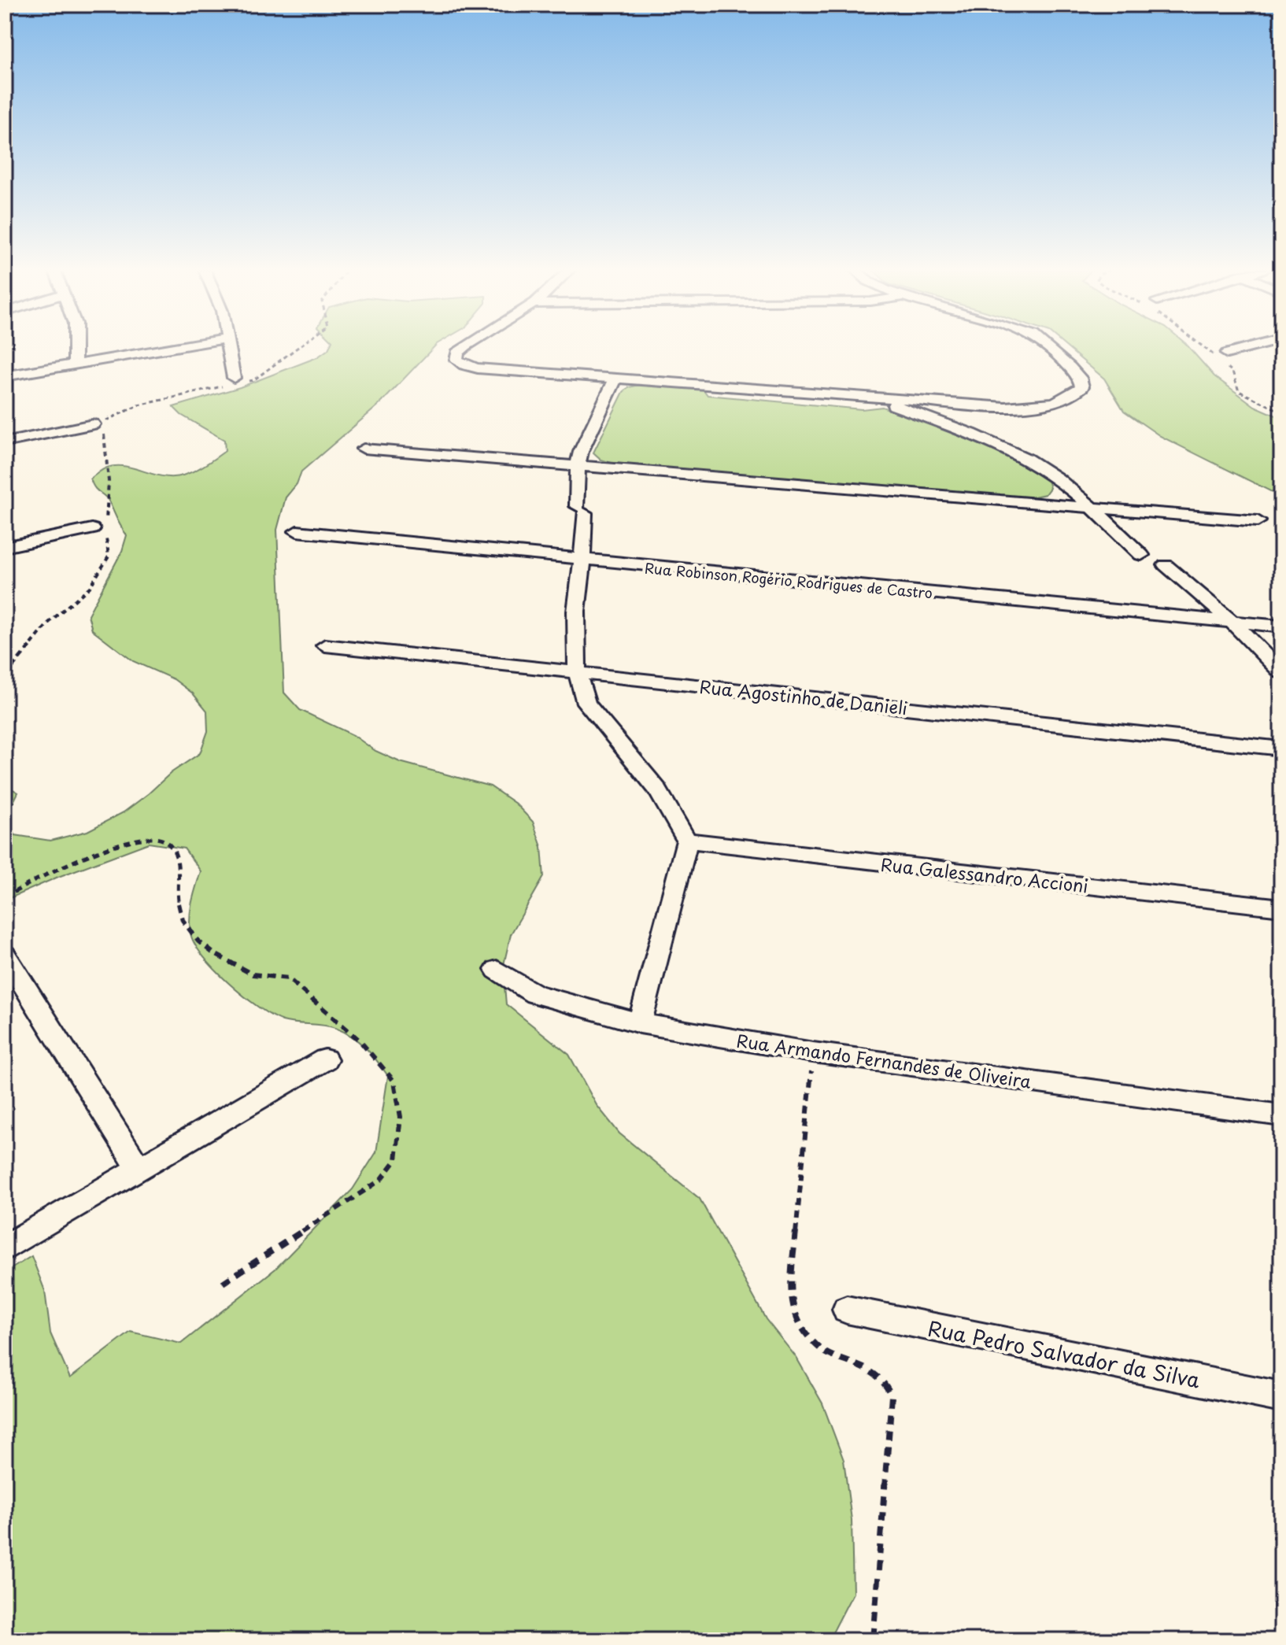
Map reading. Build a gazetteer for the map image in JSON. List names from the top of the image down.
{
  "streets": {
    "street": [
      "Rua Robinson Rogério Rodrigues de Castro",
      "Rua Agostinho de Danieli",
      "Rua Galessandro Accioni",
      "Rua Armando Fernandes de Oliveira",
      "Rua Pedro Salvador da Silva"
    ]
  }
}
